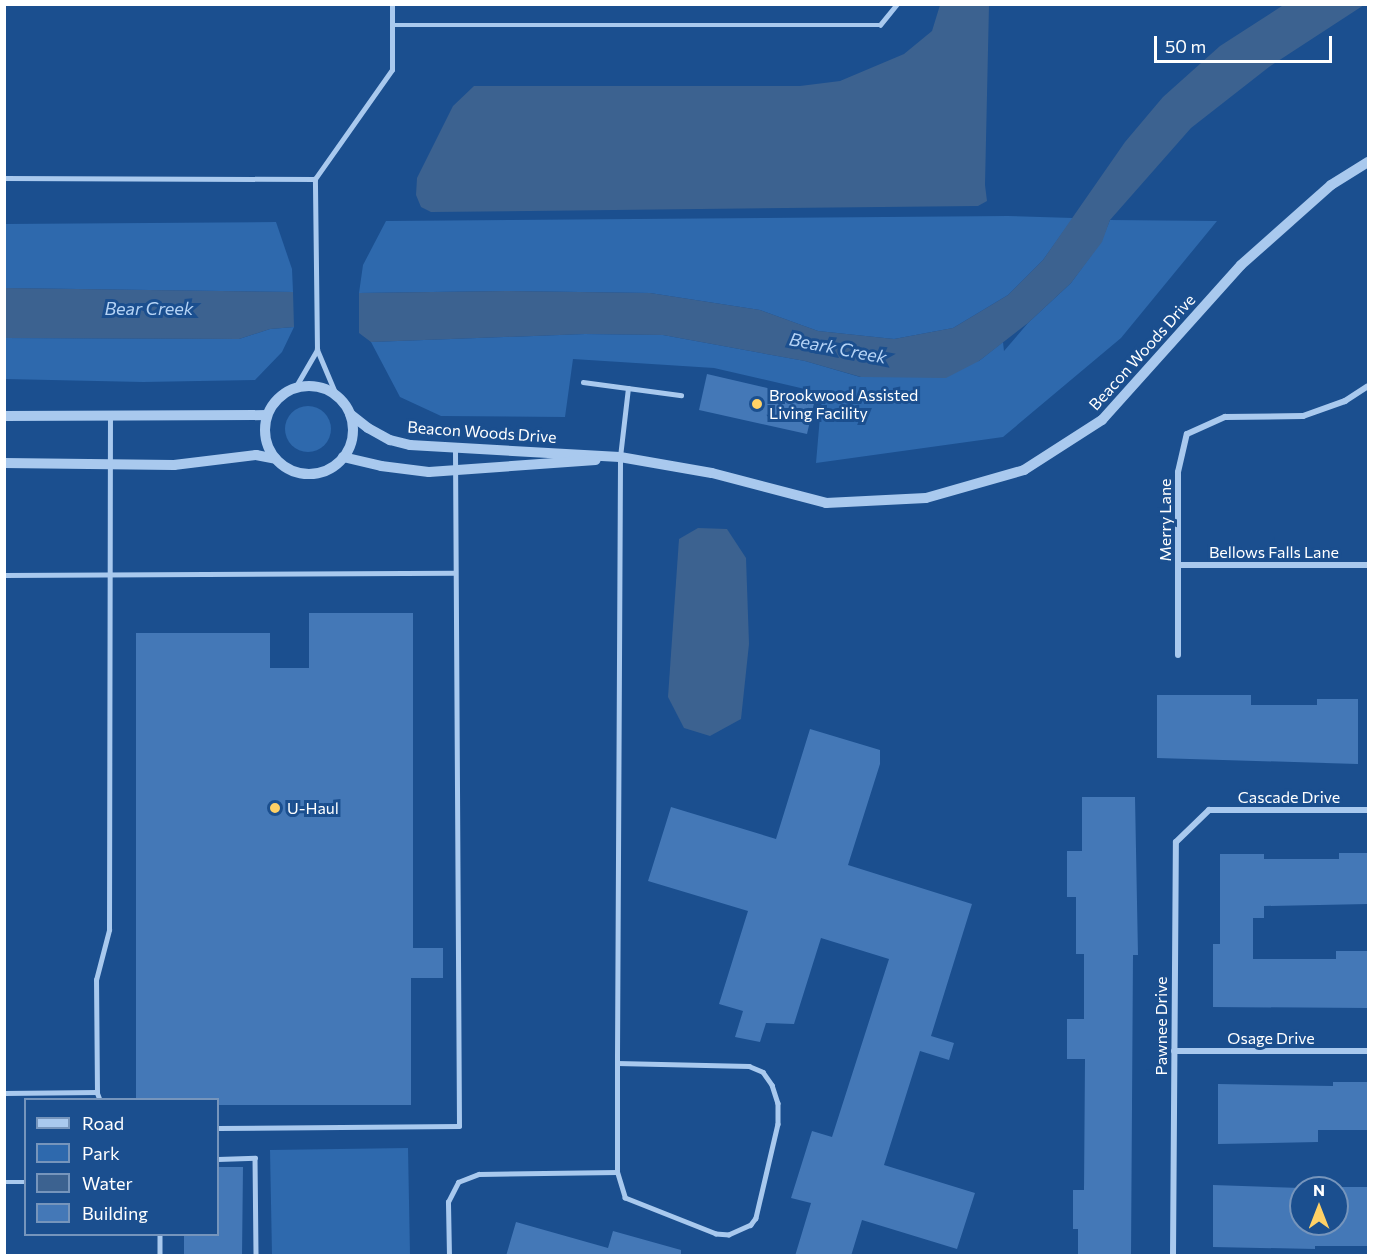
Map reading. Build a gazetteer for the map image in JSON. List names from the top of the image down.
{
  "streets": {
    "street": [
      "Beacon Woods Drive",
      "Merry Lane",
      "Bellows Falls Lane",
      "Cascade Drive",
      "Pawnee Drive",
      "Osage Drive"
    ]
  },
  "crossings": [
    ["Merry Lane", "Bellows Falls Lane"],
    ["Cascade Drive", "Pawnee Drive"],
    ["Pawnee Drive", "Osage Drive"]
  ],
  "water": ["Bear Creek", "Beark Creek"],
  "places": ["Brookwood Assisted Living Facility", "U-Haul"],
  "legend": [
    "Road",
    "Park",
    "Water",
    "Building"
  ],
  "scale_bar": "50 m",
  "north": "top"
}
